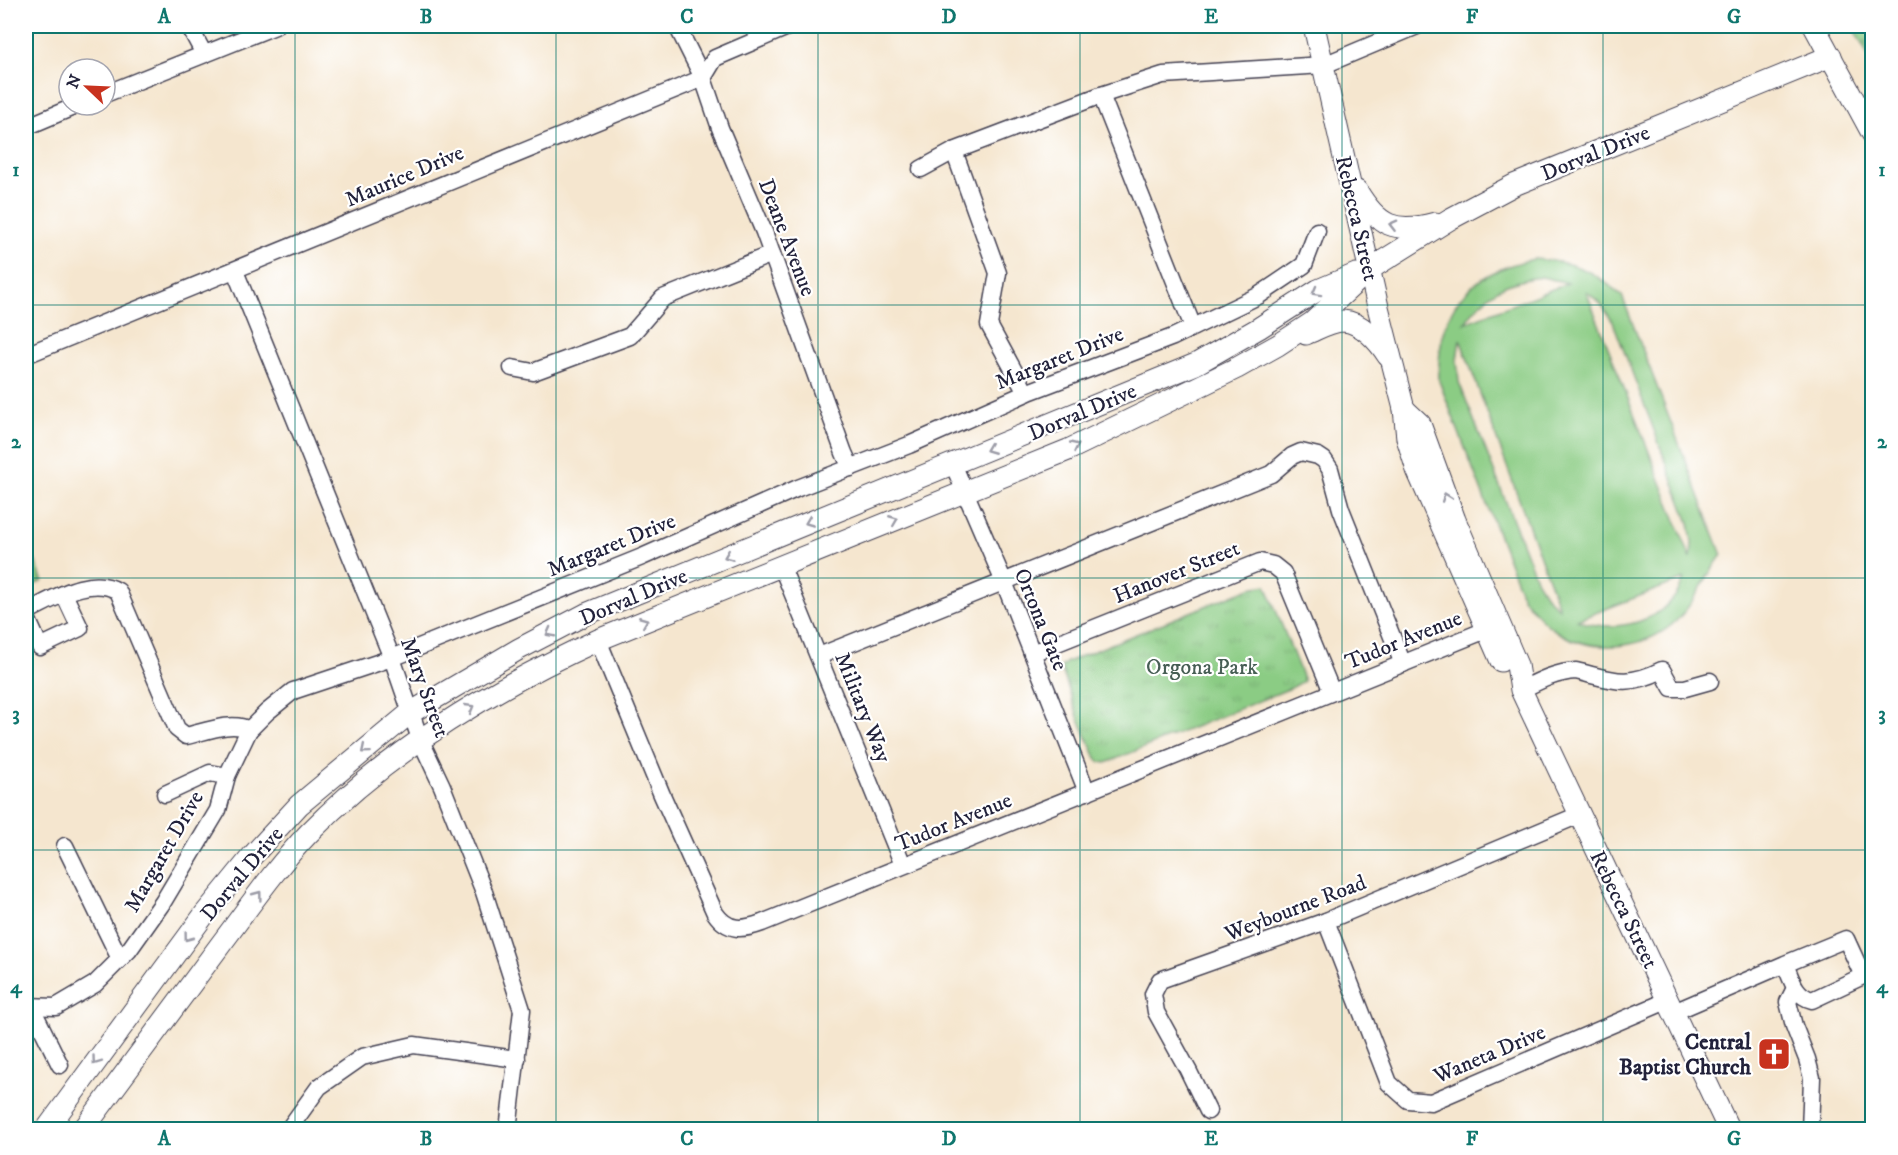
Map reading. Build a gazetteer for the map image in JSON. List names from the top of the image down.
{
  "streets": {
    "main road": ["Dorval Drive", "Rebecca Street"],
    "street": [
      "Maurice Drive",
      "Deane Avenue",
      "Margaret Drive",
      "Hanover Street",
      "Ortona Gate",
      "Tudor Avenue",
      "Mary Street",
      "Military Way",
      "Weybourne Road",
      "Waneta Drive"
    ]
  },
  "crossings": [
    ["Dorval Drive", "Rebecca Street"],
    ["Dorval Drive", "Ortona Gate"],
    ["Dorval Drive", "Tudor Avenue"],
    ["Dorval Drive", "Mary Street"],
    ["Dorval Drive", "Military Way"],
    ["Maurice Drive", "Deane Avenue"],
    ["Maurice Drive", "Mary Street"],
    ["Rebecca Street", "Tudor Avenue"],
    ["Rebecca Street", "Weybourne Road"],
    ["Rebecca Street", "Waneta Drive"],
    ["Deane Avenue", "Margaret Drive"],
    ["Margaret Drive", "Mary Street"],
    ["Hanover Street", "Ortona Gate"],
    ["Hanover Street", "Tudor Avenue"],
    ["Ortona Gate", "Tudor Avenue"],
    ["Tudor Avenue", "Military Way"],
    ["Weybourne Road", "Waneta Drive"]
  ],
  "parks": ["Orgona Park"],
  "places": {
    "church": ["Central Baptist Church"]
  },
  "north": "top left",
  "grid": {
    "columns": [
      "A",
      "B",
      "C",
      "D",
      "E",
      "F",
      "G"
    ],
    "rows": [
      "1",
      "2",
      "3",
      "4"
    ]
  }
}
